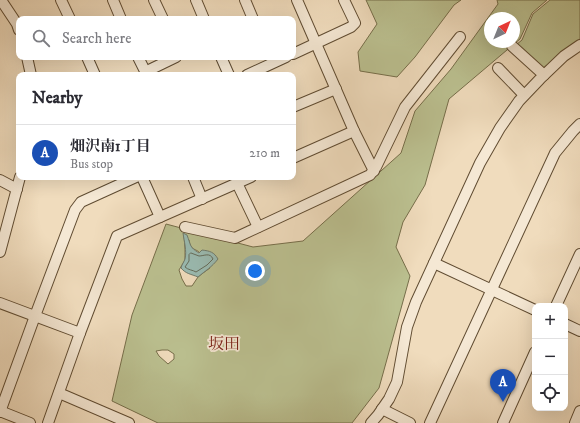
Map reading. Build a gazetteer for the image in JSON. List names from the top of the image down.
{
  "districts": ["坂田"],
  "north": "top right",
  "page": {
    "search": "Search here",
    "heading": "Nearby",
    "list": [
      {
        "mark": "A",
        "name": "畑沢南1丁目",
        "note": "Bus stop",
        "value": "210 m"
      }
    ],
    "map_buttons": ["+", "−"],
    "pins": "A"
  }
}
